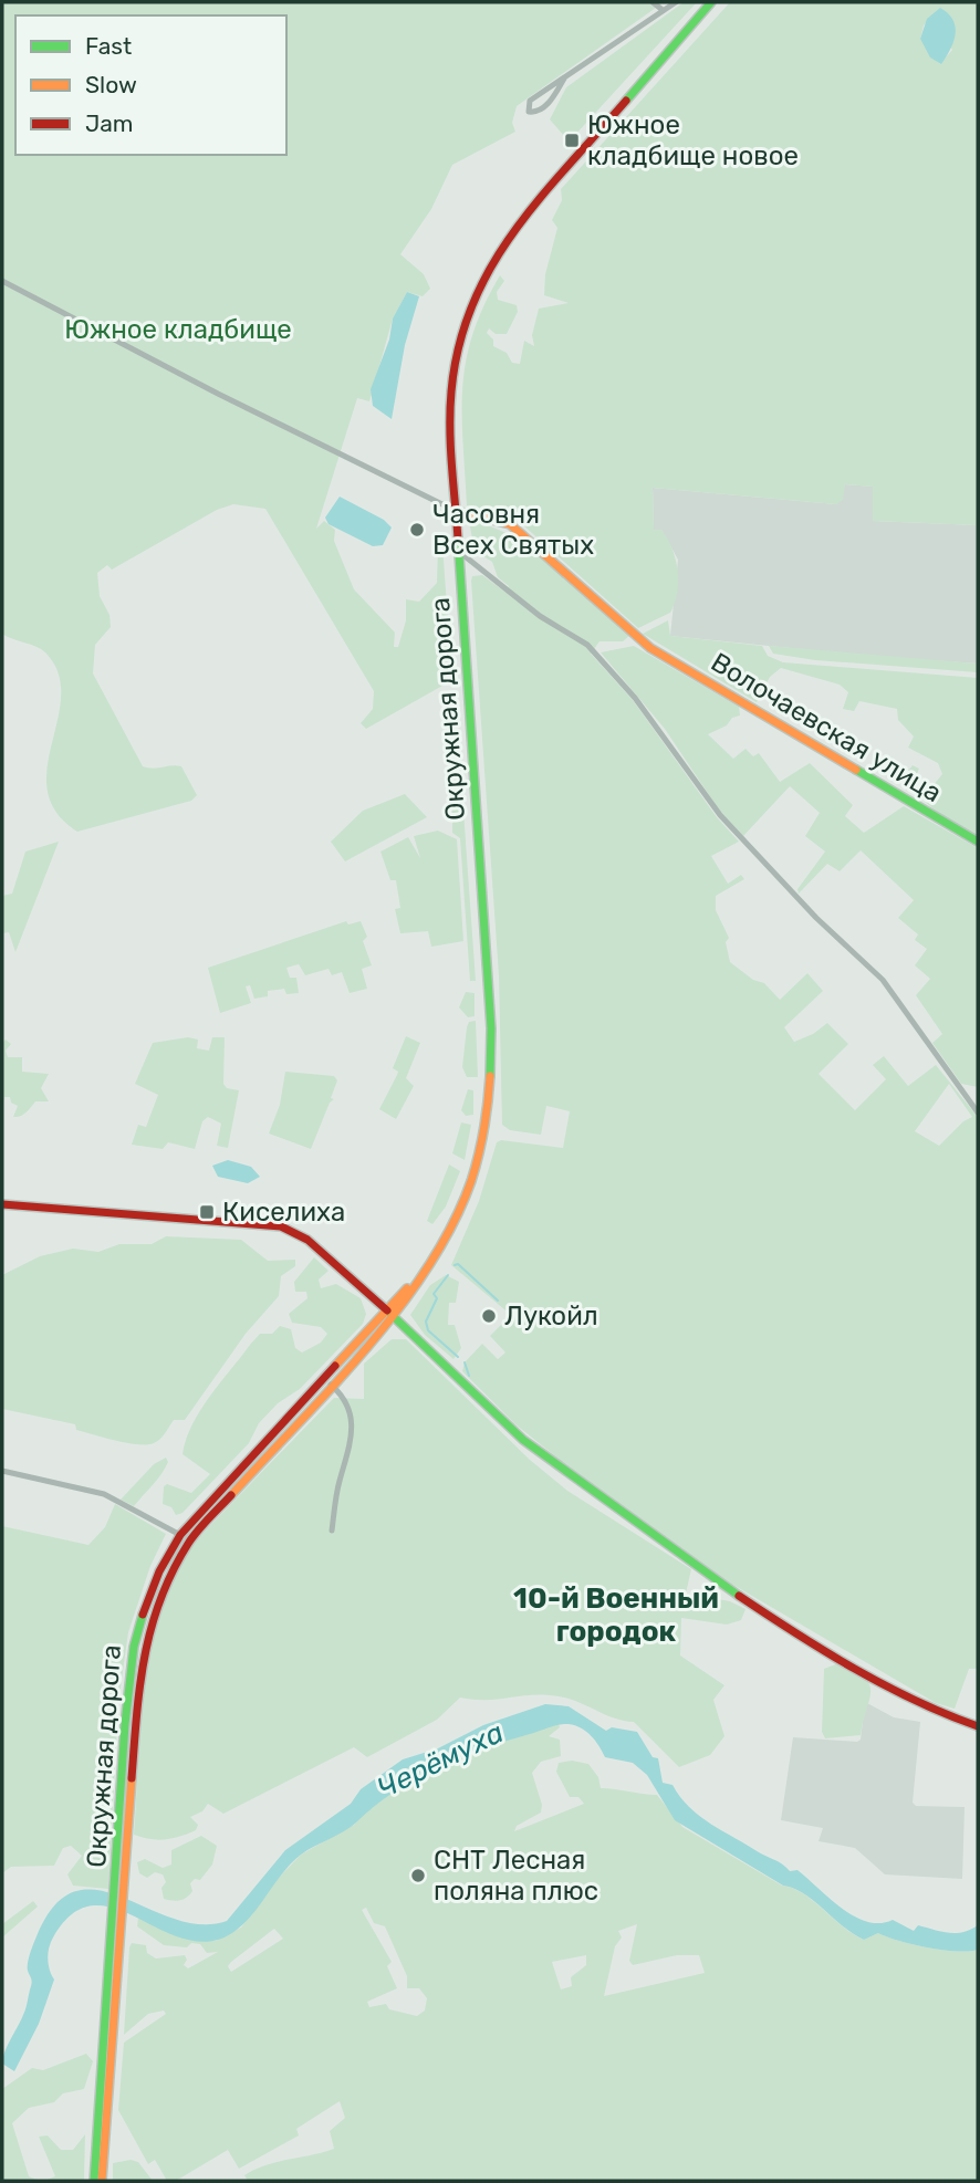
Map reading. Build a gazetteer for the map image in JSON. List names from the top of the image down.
{
  "streets": {
    "main road": ["Окружная дорога", "Волочаевская улица"]
  },
  "crossings": [
    ["Окружная дорога", "Волочаевская улица"]
  ],
  "districts": ["10-й Военный городок"],
  "water": ["Черёмуха"],
  "parks": ["Южное кладбище"],
  "places": {
    "transit": ["Южное кладбище новое", "Киселиха"],
    "other": ["Часовня Всех Святых", "Лукойл", "СНТ Лесная поляна плюс"]
  },
  "legend": ["Fast", "Slow", "Jam"]
}
